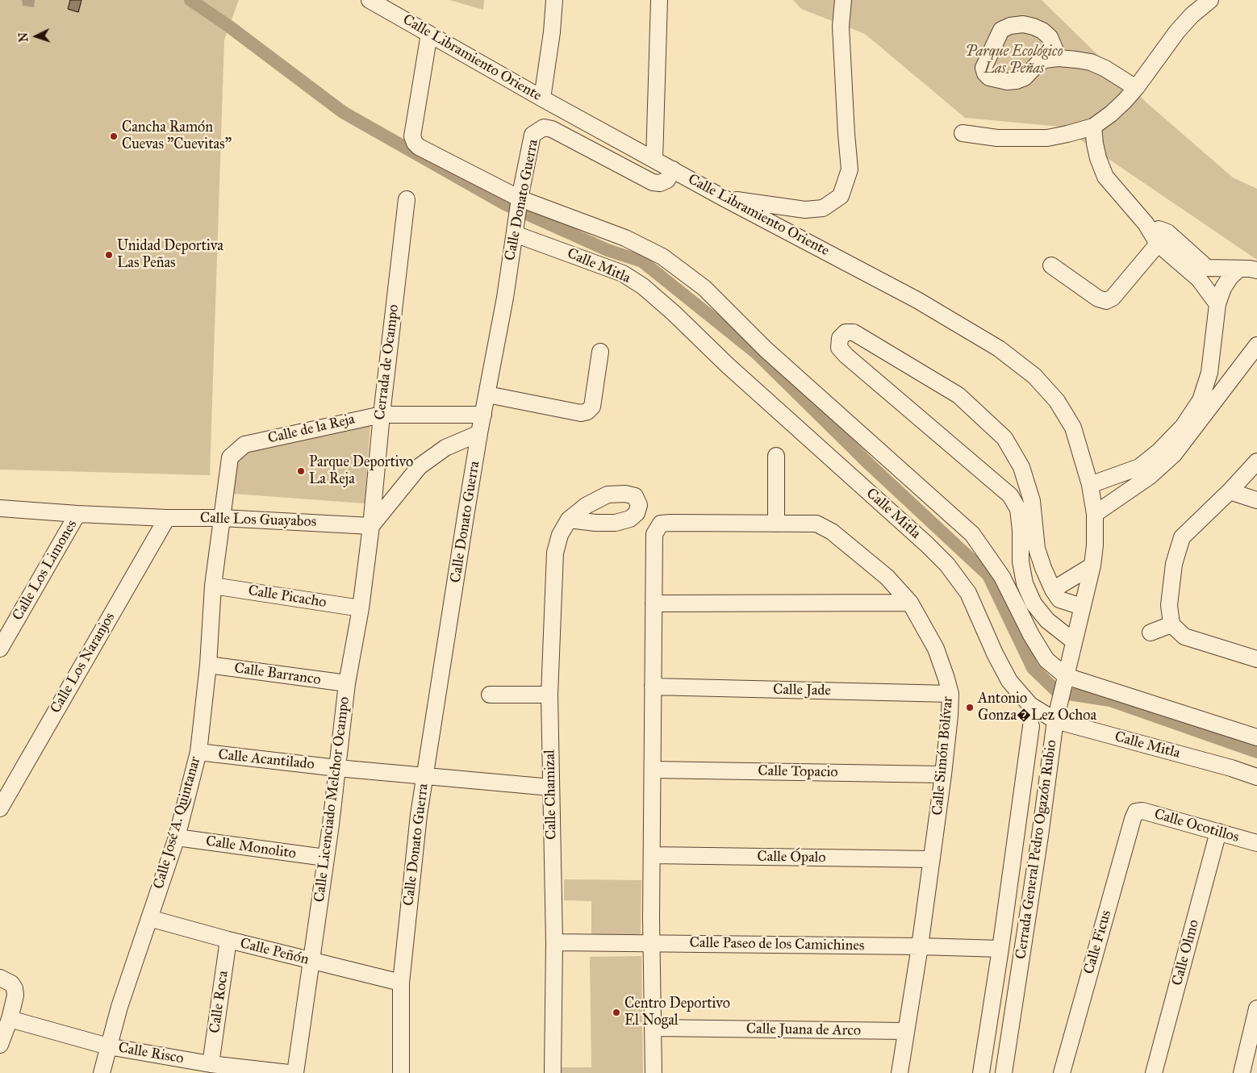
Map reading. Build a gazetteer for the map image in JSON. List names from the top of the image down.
{
  "streets": {
    "street": [
      "Calle Libramiento Oriente",
      "Calle Donato Guerra",
      "Calle Mitla",
      "Cerrada de Ocampo",
      "Calle de la Reja",
      "Calle Los Guayabos",
      "Calle Los Limones",
      "Calle Picacho",
      "Calle Los Naranjos",
      "Calle Barranco",
      "Calle Jade",
      "Calle Simón Bolívar",
      "Calle Acantilado",
      "Calle Topacio",
      "Calle Chamizal",
      "Calle Licenciado Melchor Ocampo",
      "Calle José A. Quintanar",
      "Calle Ocotillos",
      "Calle Monolito",
      "Cerrada General Pedro Ogazón Rubio",
      "Calle Ópalo",
      "Calle Ficus",
      "Calle Paseo de los Camichines",
      "Calle Peñón",
      "Calle Olmo",
      "Calle Roca",
      "Calle Juana de Arco",
      "Calle Risco"
    ]
  },
  "crossings": [
    ["Calle Libramiento Oriente", "Calle Donato Guerra"],
    ["Calle Libramiento Oriente", "Cerrada General Pedro Ogazón Rubio"],
    ["Calle Donato Guerra", "Calle Mitla"],
    ["Calle Donato Guerra", "Calle de la Reja"],
    ["Calle Donato Guerra", "Calle Acantilado"],
    ["Calle Donato Guerra", "Calle Peñón"],
    ["Calle Mitla", "Cerrada General Pedro Ogazón Rubio"],
    ["Cerrada de Ocampo", "Calle de la Reja"],
    ["Cerrada de Ocampo", "Calle Los Guayabos"],
    ["Cerrada de Ocampo", "Calle Licenciado Melchor Ocampo"],
    ["Calle de la Reja", "Calle Los Guayabos"],
    ["Calle de la Reja", "Calle José A. Quintanar"],
    ["Calle Los Guayabos", "Calle Los Limones"],
    ["Calle Los Guayabos", "Calle Los Naranjos"],
    ["Calle Los Guayabos", "Calle Licenciado Melchor Ocampo"],
    ["Calle Los Guayabos", "Calle José A. Quintanar"],
    ["Calle Picacho", "Calle Licenciado Melchor Ocampo"],
    ["Calle Picacho", "Calle José A. Quintanar"],
    ["Calle Barranco", "Calle Licenciado Melchor Ocampo"],
    ["Calle Barranco", "Calle José A. Quintanar"],
    ["Calle Jade", "Calle Simón Bolívar"],
    ["Calle Simón Bolívar", "Calle Topacio"],
    ["Calle Simón Bolívar", "Calle Ópalo"],
    ["Calle Simón Bolívar", "Calle Paseo de los Camichines"],
    ["Calle Simón Bolívar", "Calle Juana de Arco"],
    ["Calle Acantilado", "Calle Chamizal"],
    ["Calle Acantilado", "Calle Licenciado Melchor Ocampo"],
    ["Calle Acantilado", "Calle José A. Quintanar"],
    ["Calle Chamizal", "Calle Paseo de los Camichines"],
    ["Calle Licenciado Melchor Ocampo", "Calle Monolito"],
    ["Calle Licenciado Melchor Ocampo", "Calle Peñón"],
    ["Calle José A. Quintanar", "Calle Monolito"],
    ["Calle José A. Quintanar", "Calle Peñón"],
    ["Calle José A. Quintanar", "Calle Risco"],
    ["Calle Ocotillos", "Calle Ficus"],
    ["Calle Ocotillos", "Calle Olmo"],
    ["Cerrada General Pedro Ogazón Rubio", "Calle Paseo de los Camichines"],
    ["Calle Peñón", "Calle Roca"],
    ["Calle Roca", "Calle Risco"]
  ],
  "parks": ["Parque Ecológico Las Peñas"],
  "places": [
    "Cancha Ramón Cuevas \"Cuevitas\"",
    "Unidad Deportiva Las Peñas",
    "Parque Deportivo La Reja",
    "Antonio Gonza�Lez Ochoa",
    "Centro Deportivo El Nogal"
  ],
  "north": "left"
}
